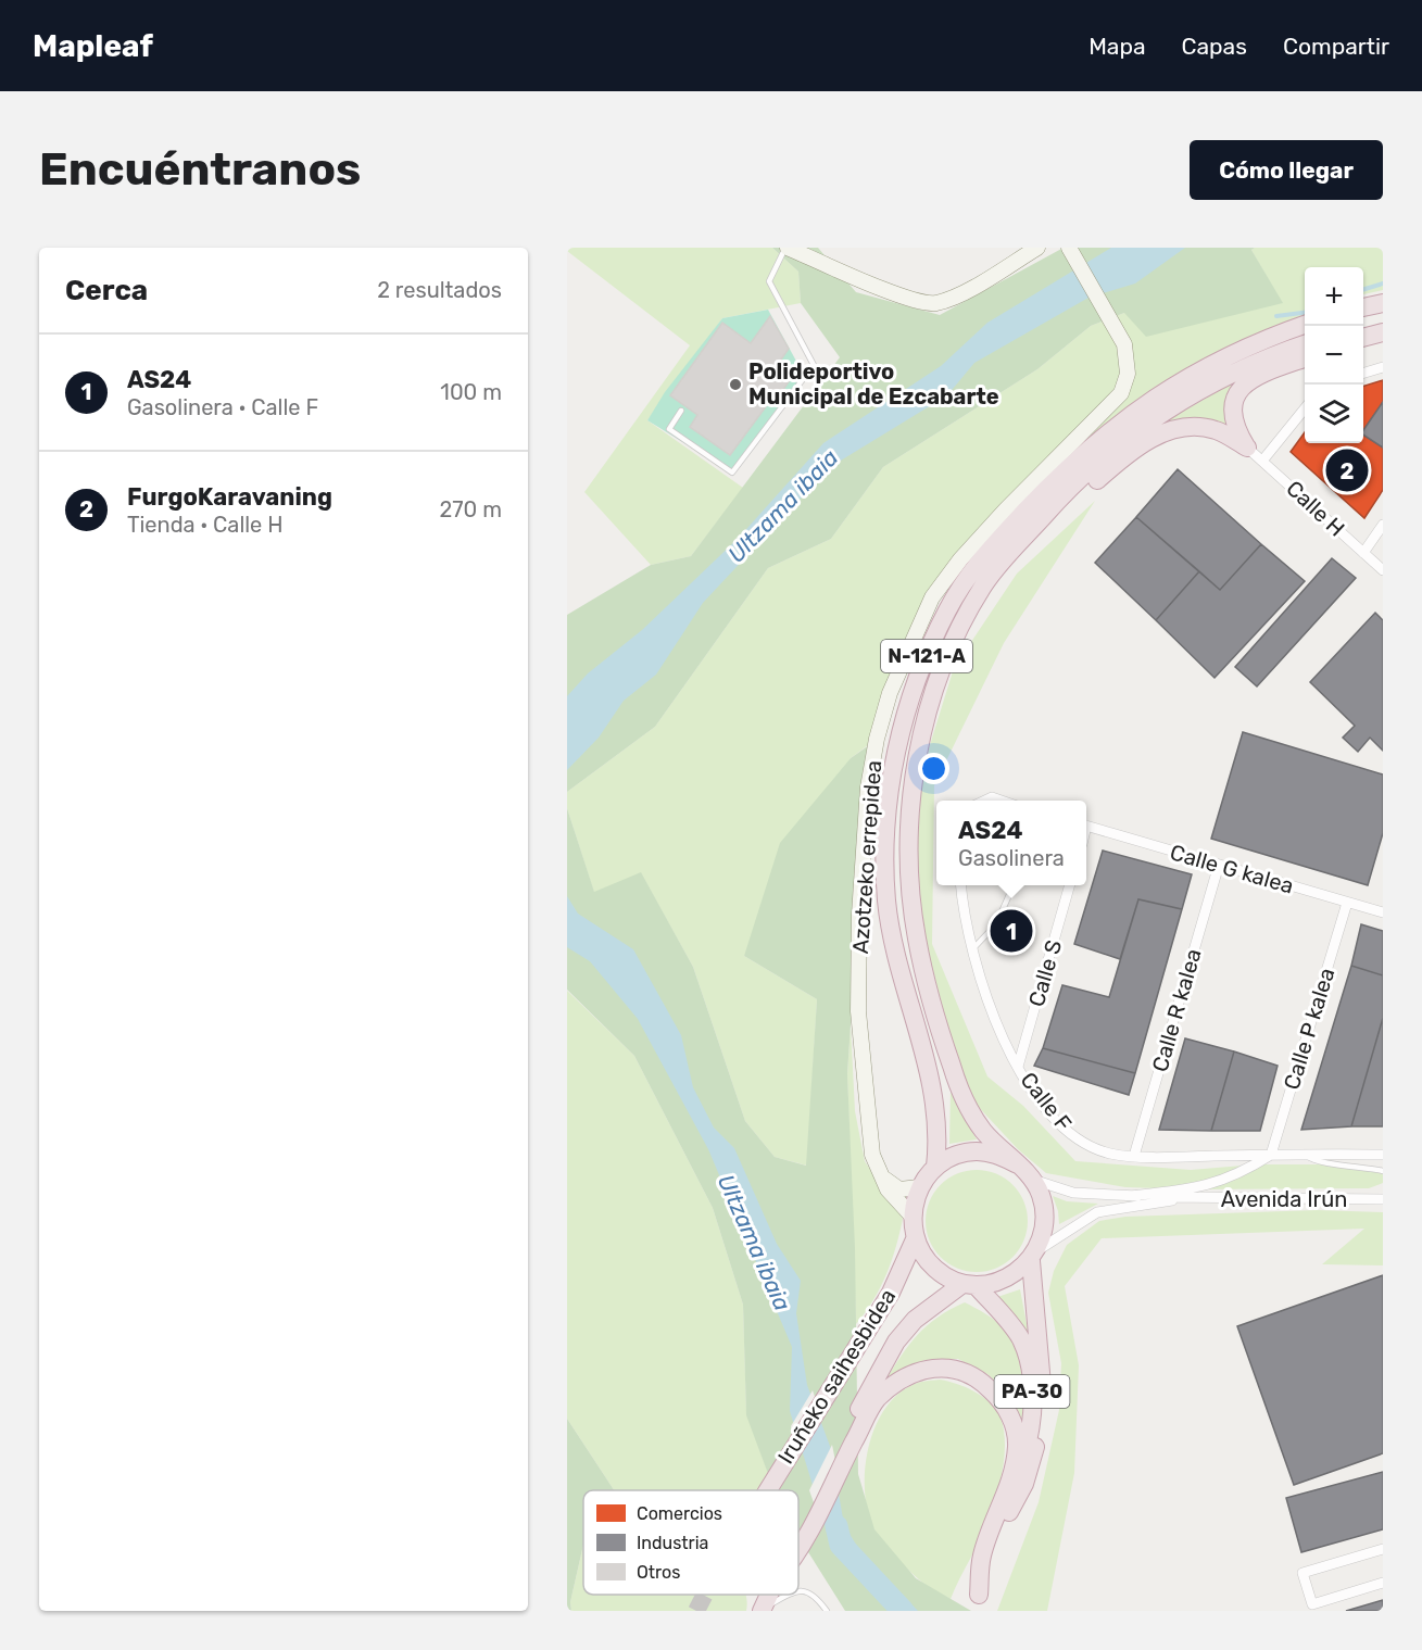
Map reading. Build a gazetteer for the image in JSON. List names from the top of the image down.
{
  "streets": {
    "highway": ["N-121-A", "Iruñeko saihesbidea", "PA-30"],
    "street": [
      "Calle H",
      "Azotzeko errepidea",
      "Calle G kalea",
      "Calle S",
      "Calle R kalea",
      "Calle P kalea",
      "Calle F",
      "Avenida Irún"
    ]
  },
  "crossings": [
    ["N-121-A", "Azotzeko errepidea"],
    ["N-121-A", "Avenida Irún"],
    ["N-121-A", "Iruñeko saihesbidea"],
    ["N-121-A", "PA-30"],
    ["Azotzeko errepidea", "Avenida Irún"],
    ["Azotzeko errepidea", "Iruñeko saihesbidea"],
    ["Azotzeko errepidea", "PA-30"],
    ["Calle G kalea", "Calle R kalea"],
    ["Calle G kalea", "Calle P kalea"],
    ["Calle S", "Calle F"],
    ["Calle R kalea", "Calle F"],
    ["Calle P kalea", "Calle F"],
    ["Calle P kalea", "Avenida Irún"],
    ["Calle F", "Avenida Irún"],
    ["Avenida Irún", "Iruñeko saihesbidea"],
    ["Avenida Irún", "PA-30"],
    ["Iruñeko saihesbidea", "PA-30"]
  ],
  "water": ["Ultzama ibaia"],
  "places": ["Polideportivo Municipal de Ezcabarte"],
  "legend": ["Comercios", "Industria", "Otros"],
  "page": {
    "header": "Mapleaf",
    "nav": ["Mapa", "Capas", "Compartir"],
    "buttons": "Cómo llegar",
    "title": "Encuéntranos",
    "heading": ["Cerca", "2 resultados"],
    "map_buttons": ["+", "−"],
    "list": [
      {
        "mark": "1",
        "name": "AS24",
        "note": "Gasolinera · Calle F",
        "value": "100 m"
      },
      {
        "mark": "2",
        "name": "FurgoKaravaning",
        "note": "Tienda · Calle H",
        "value": "270 m"
      }
    ],
    "pins": ["2", "1"],
    "popup": ["AS24", "Gasolinera"]
  }
}
